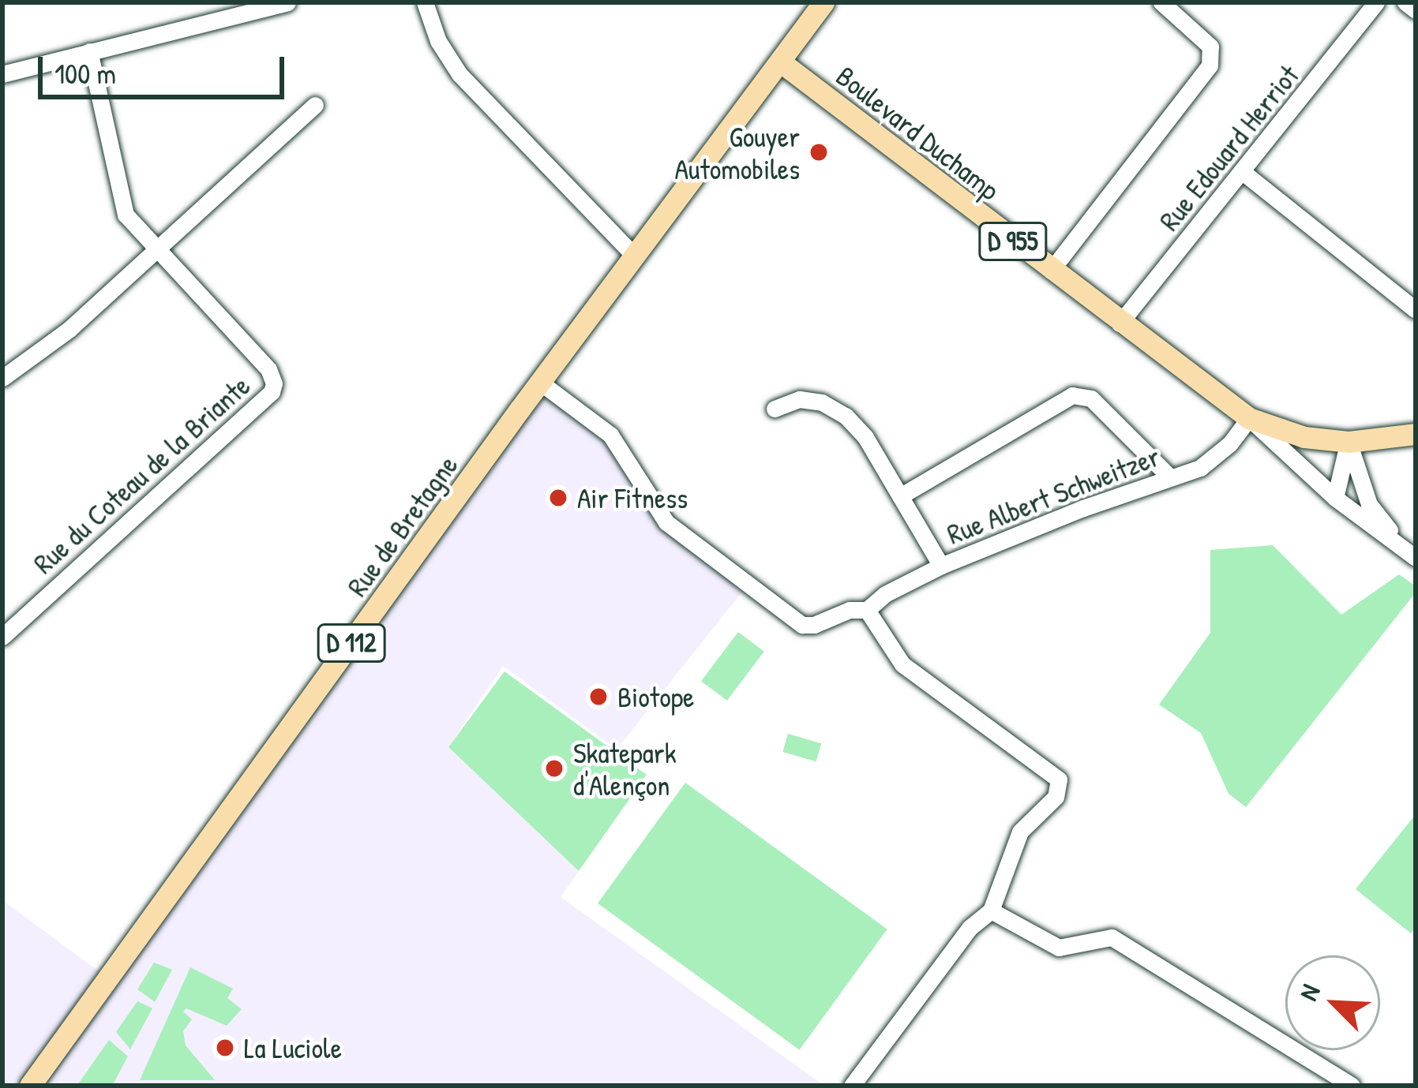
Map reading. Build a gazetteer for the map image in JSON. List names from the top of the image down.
{
  "streets": {
    "main road": [
      "Boulevard Duchamp",
      "D 955",
      "Rue de Bretagne",
      "D 112"
    ],
    "street": ["Rue Edouard Herriot", "Rue du Coteau de la Briante", "Rue Albert Schweitzer"]
  },
  "crossings": [
    ["Boulevard Duchamp", "Rue Edouard Herriot"],
    ["Boulevard Duchamp", "D 955"],
    ["Boulevard Duchamp", "Rue Albert Schweitzer"],
    ["Boulevard Duchamp", "Rue de Bretagne"]
  ],
  "places": [
    "Gouyer Automobiles",
    "Air Fitness",
    "Biotope",
    "Skatepark d'Alençon",
    "La Luciole"
  ],
  "scale_bar": "100 m",
  "north": "top left"
}
